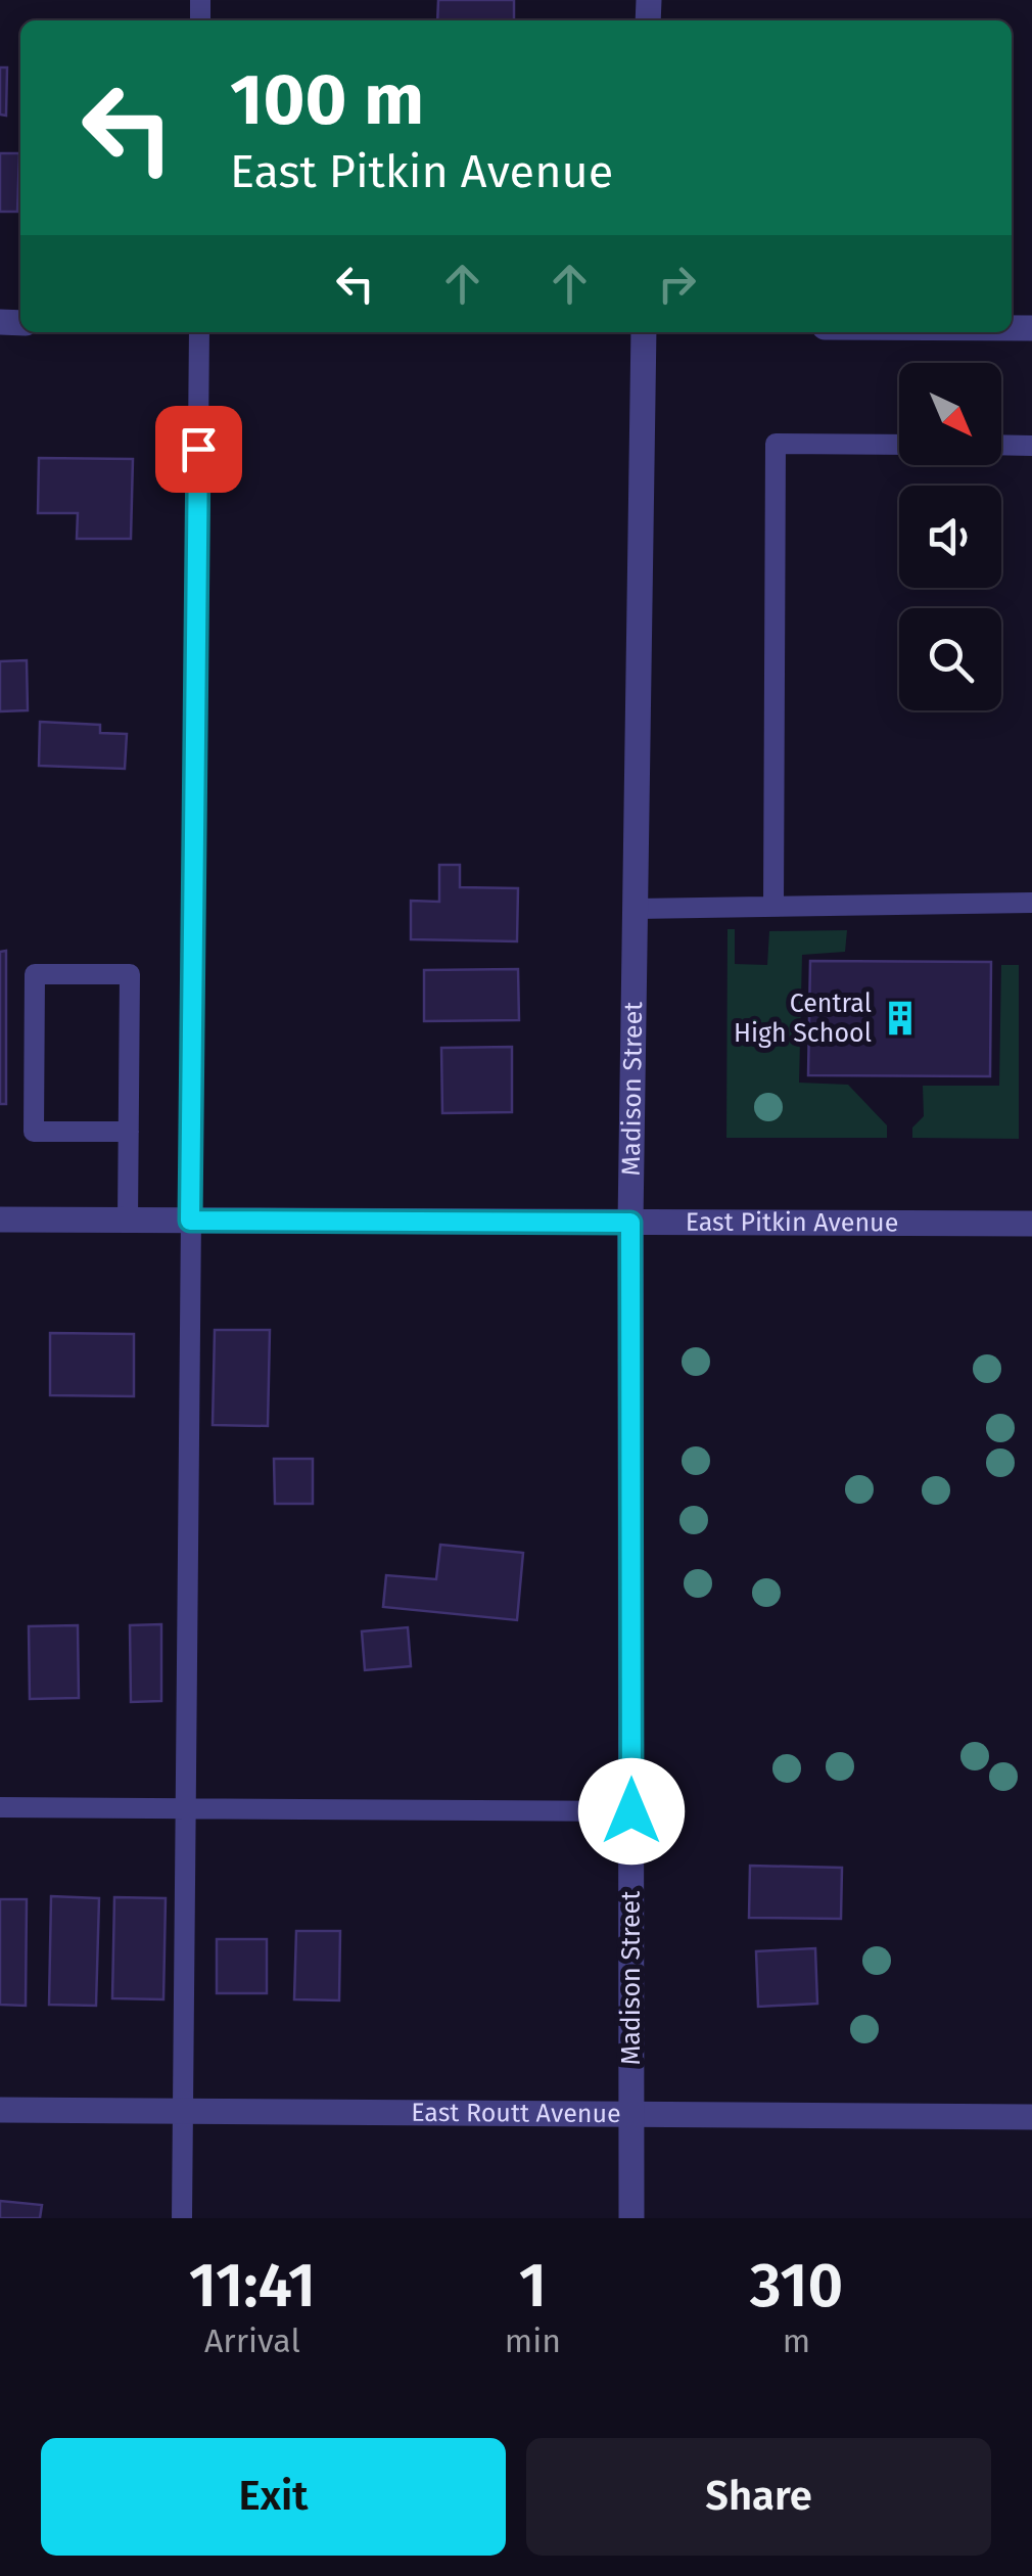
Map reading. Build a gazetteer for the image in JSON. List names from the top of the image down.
{
  "streets": {
    "street": ["Madison Street", "East Pitkin Avenue", "East Routt Avenue"]
  },
  "crossings": [
    ["Madison Street", "East Pitkin Avenue"],
    ["Madison Street", "East Routt Avenue"]
  ],
  "places": {
    "building": ["Central High School"]
  },
  "north": "bottom right",
  "page": {
    "turn": ["100 m", "East Pitkin Avenue"],
    "eta": [
      "11:41",
      "Arrival",
      "1",
      "min",
      "310",
      "m"
    ],
    "buttons": ["Exit", "Share"]
  }
}
